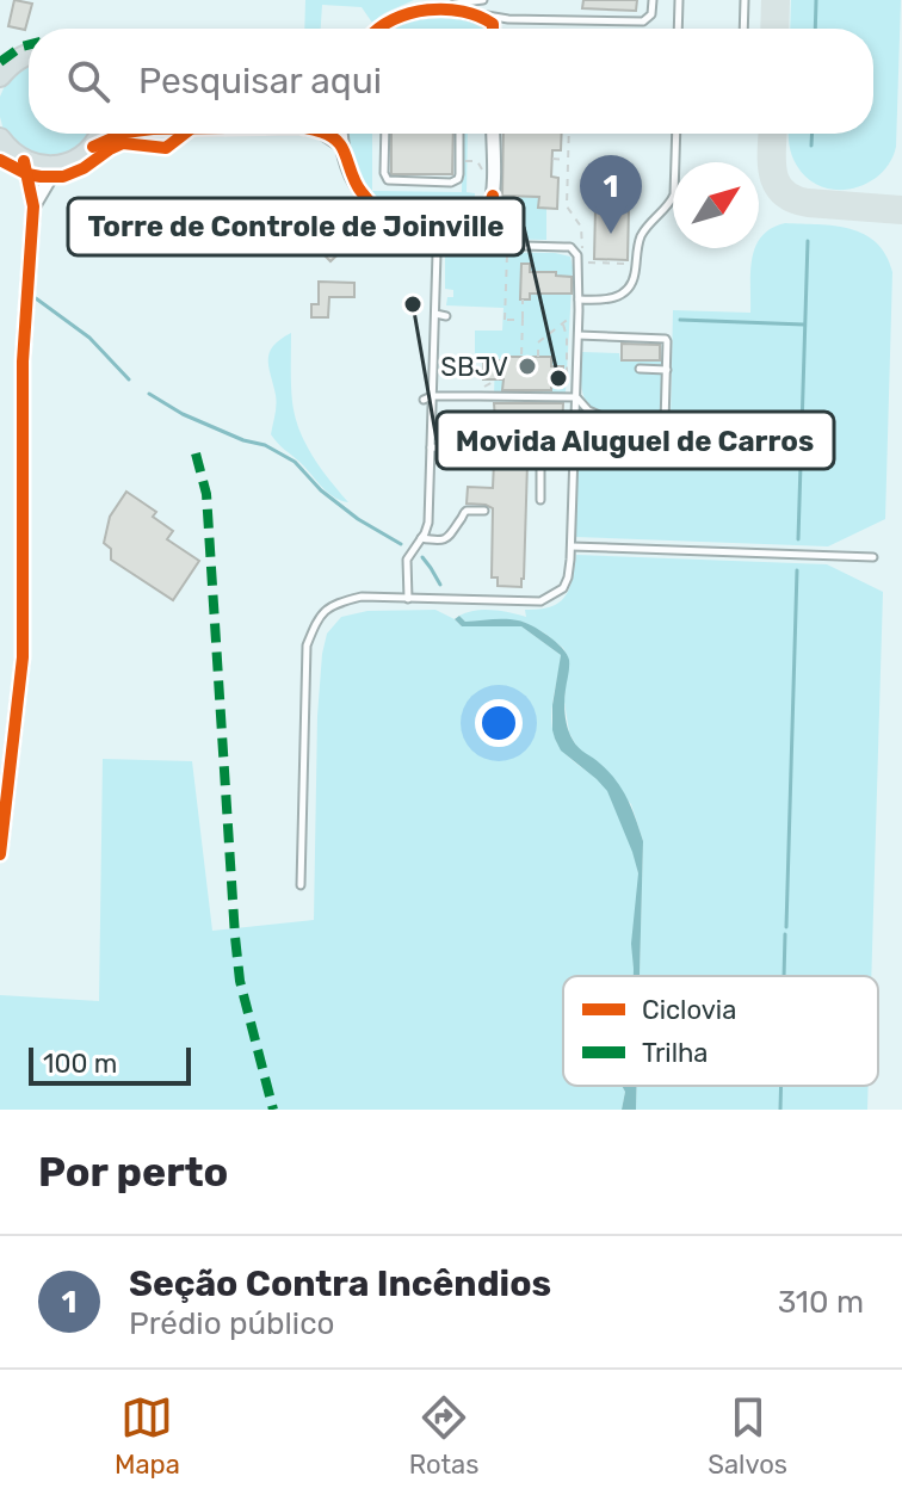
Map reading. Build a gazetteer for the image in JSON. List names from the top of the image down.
{
  "places": ["Movida Aluguel de Carros", "SBJV", "Torre de Controle de Joinville"],
  "legend": ["Ciclovia", "Trilha"],
  "scale_bar": "100 m",
  "north": "top right",
  "page": {
    "search": "Pesquisar aqui",
    "pins": "1",
    "scale": "100 m",
    "heading": "Por perto",
    "list": [
      {
        "mark": "1",
        "name": "Seção Contra Incêndios",
        "note": "Prédio público",
        "value": "310 m"
      }
    ],
    "nav": ["Mapa", "Rotas", "Salvos"]
  }
}
